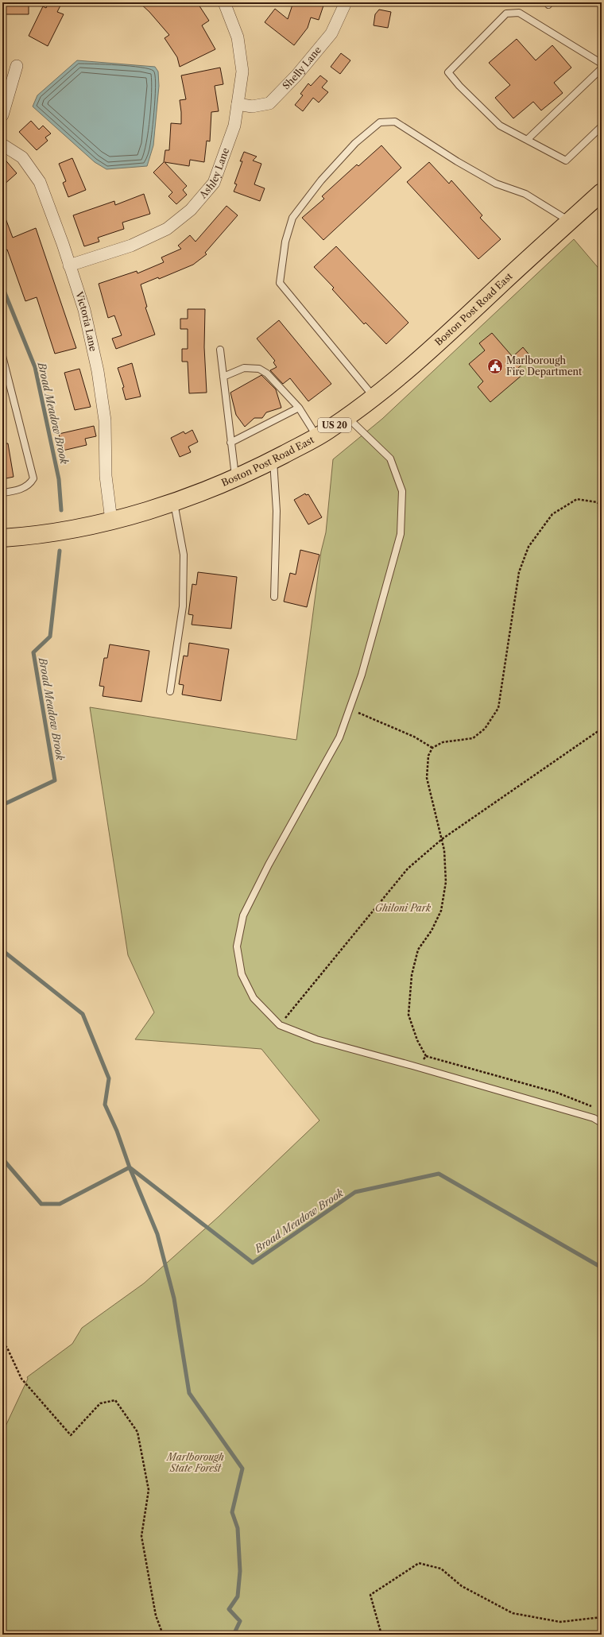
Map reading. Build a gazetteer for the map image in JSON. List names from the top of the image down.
{
  "streets": {
    "main road": ["Boston Post Road East", "US 20"],
    "street": ["Shelly Lane", "Ashley Lane", "Victoria Lane"]
  },
  "crossings": [
    ["Shelly Lane", "Ashley Lane"],
    ["Ashley Lane", "Victoria Lane"],
    ["Boston Post Road East", "Victoria Lane"]
  ],
  "water": ["Broad Meadow Brook"],
  "parks": ["Ghiloni Park", "Marlborough State Forest"],
  "places": {
    "public building": ["Marlborough Fire Department"]
  }
}
